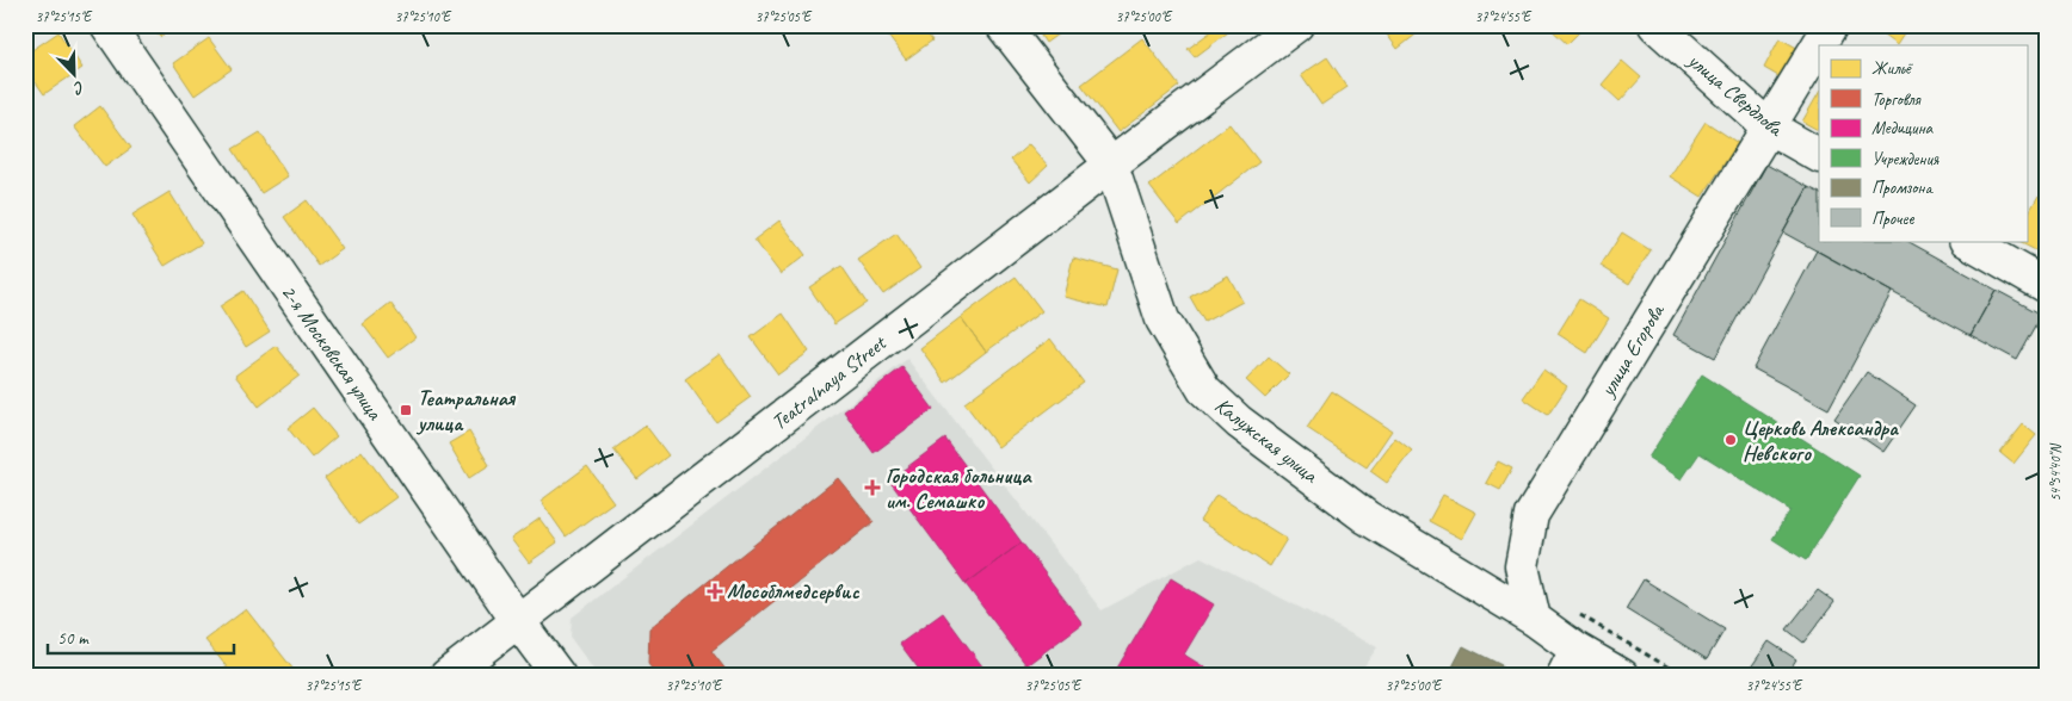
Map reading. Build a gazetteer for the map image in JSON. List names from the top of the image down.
{
  "streets": {
    "street": [
      "улица Свердлова",
      "улица Егорова",
      "2-я Московская улица",
      "Teatralnaya Street",
      "Калужская улица"
    ]
  },
  "crossings": [
    ["улица Свердлова", "улица Егорова"],
    ["улица Егорова", "Калужская улица"],
    ["2-я Московская улица", "Teatralnaya Street"],
    ["Teatralnaya Street", "Калужская улица"]
  ],
  "places": {
    "transit": ["Театральная улица"],
    "other": ["Церковь Александра Невского"],
    "health": ["Городская больница им. Семашко", "Мособлмедсервис"]
  },
  "legend": [
    "Жильё",
    "Торговля",
    "Медицина",
    "Учреждения",
    "Промзона",
    "Прочее"
  ],
  "scale_bar": "50 m",
  "north": "bottom right",
  "coordinates": [
    "37°25'15\"E",
    "37°25'10\"E",
    "37°25'05\"E",
    "37°25'00\"E",
    "37°24'55\"E",
    "54°54'40\"N"
  ]
}
